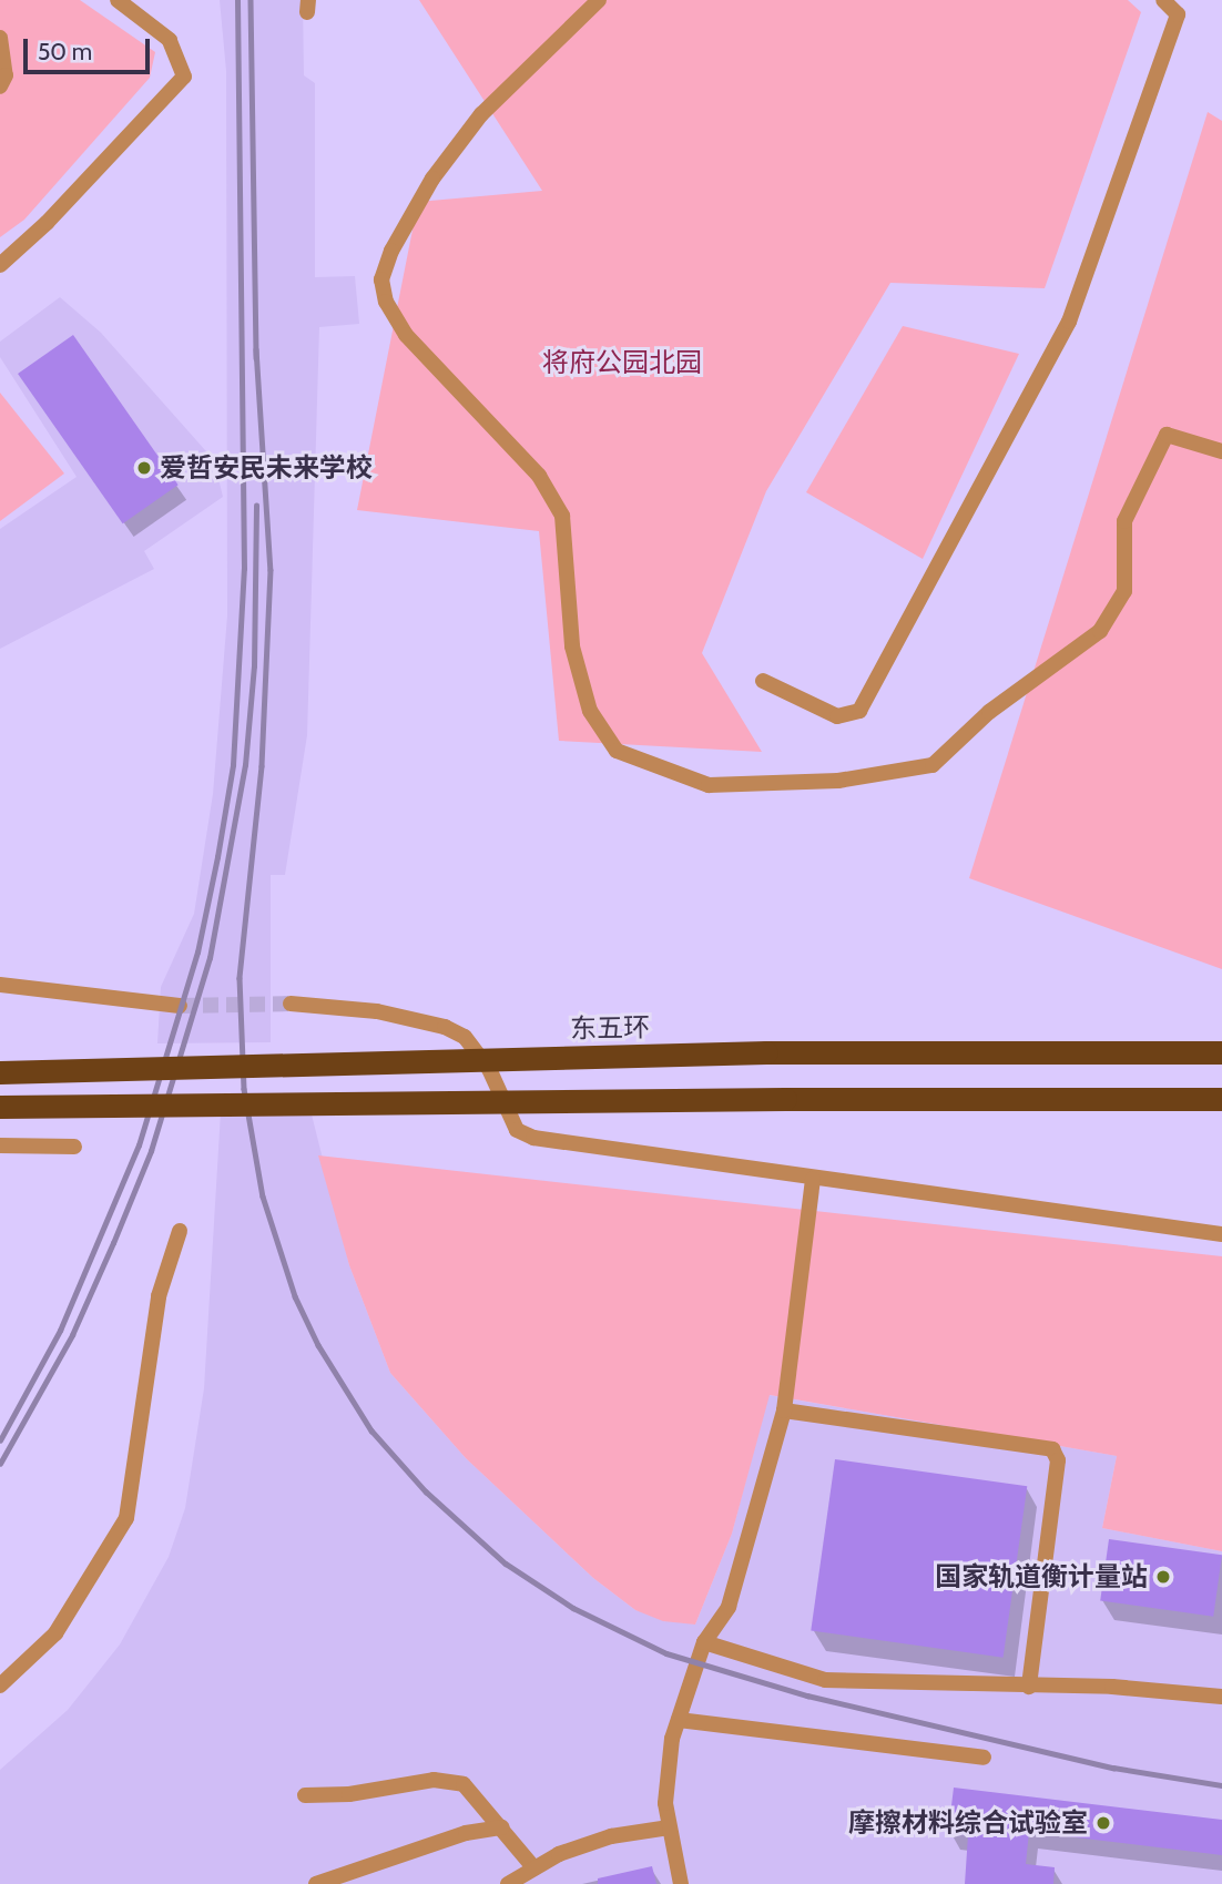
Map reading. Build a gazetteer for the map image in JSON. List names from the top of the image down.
{
  "streets": {
    "highway": ["东五环"]
  },
  "parks": ["将府公园北园"],
  "places": ["爱哲安民未来学校", "国家轨道衡计量站", "摩擦材料综合试验室"],
  "scale_bar": "50 m"
}
